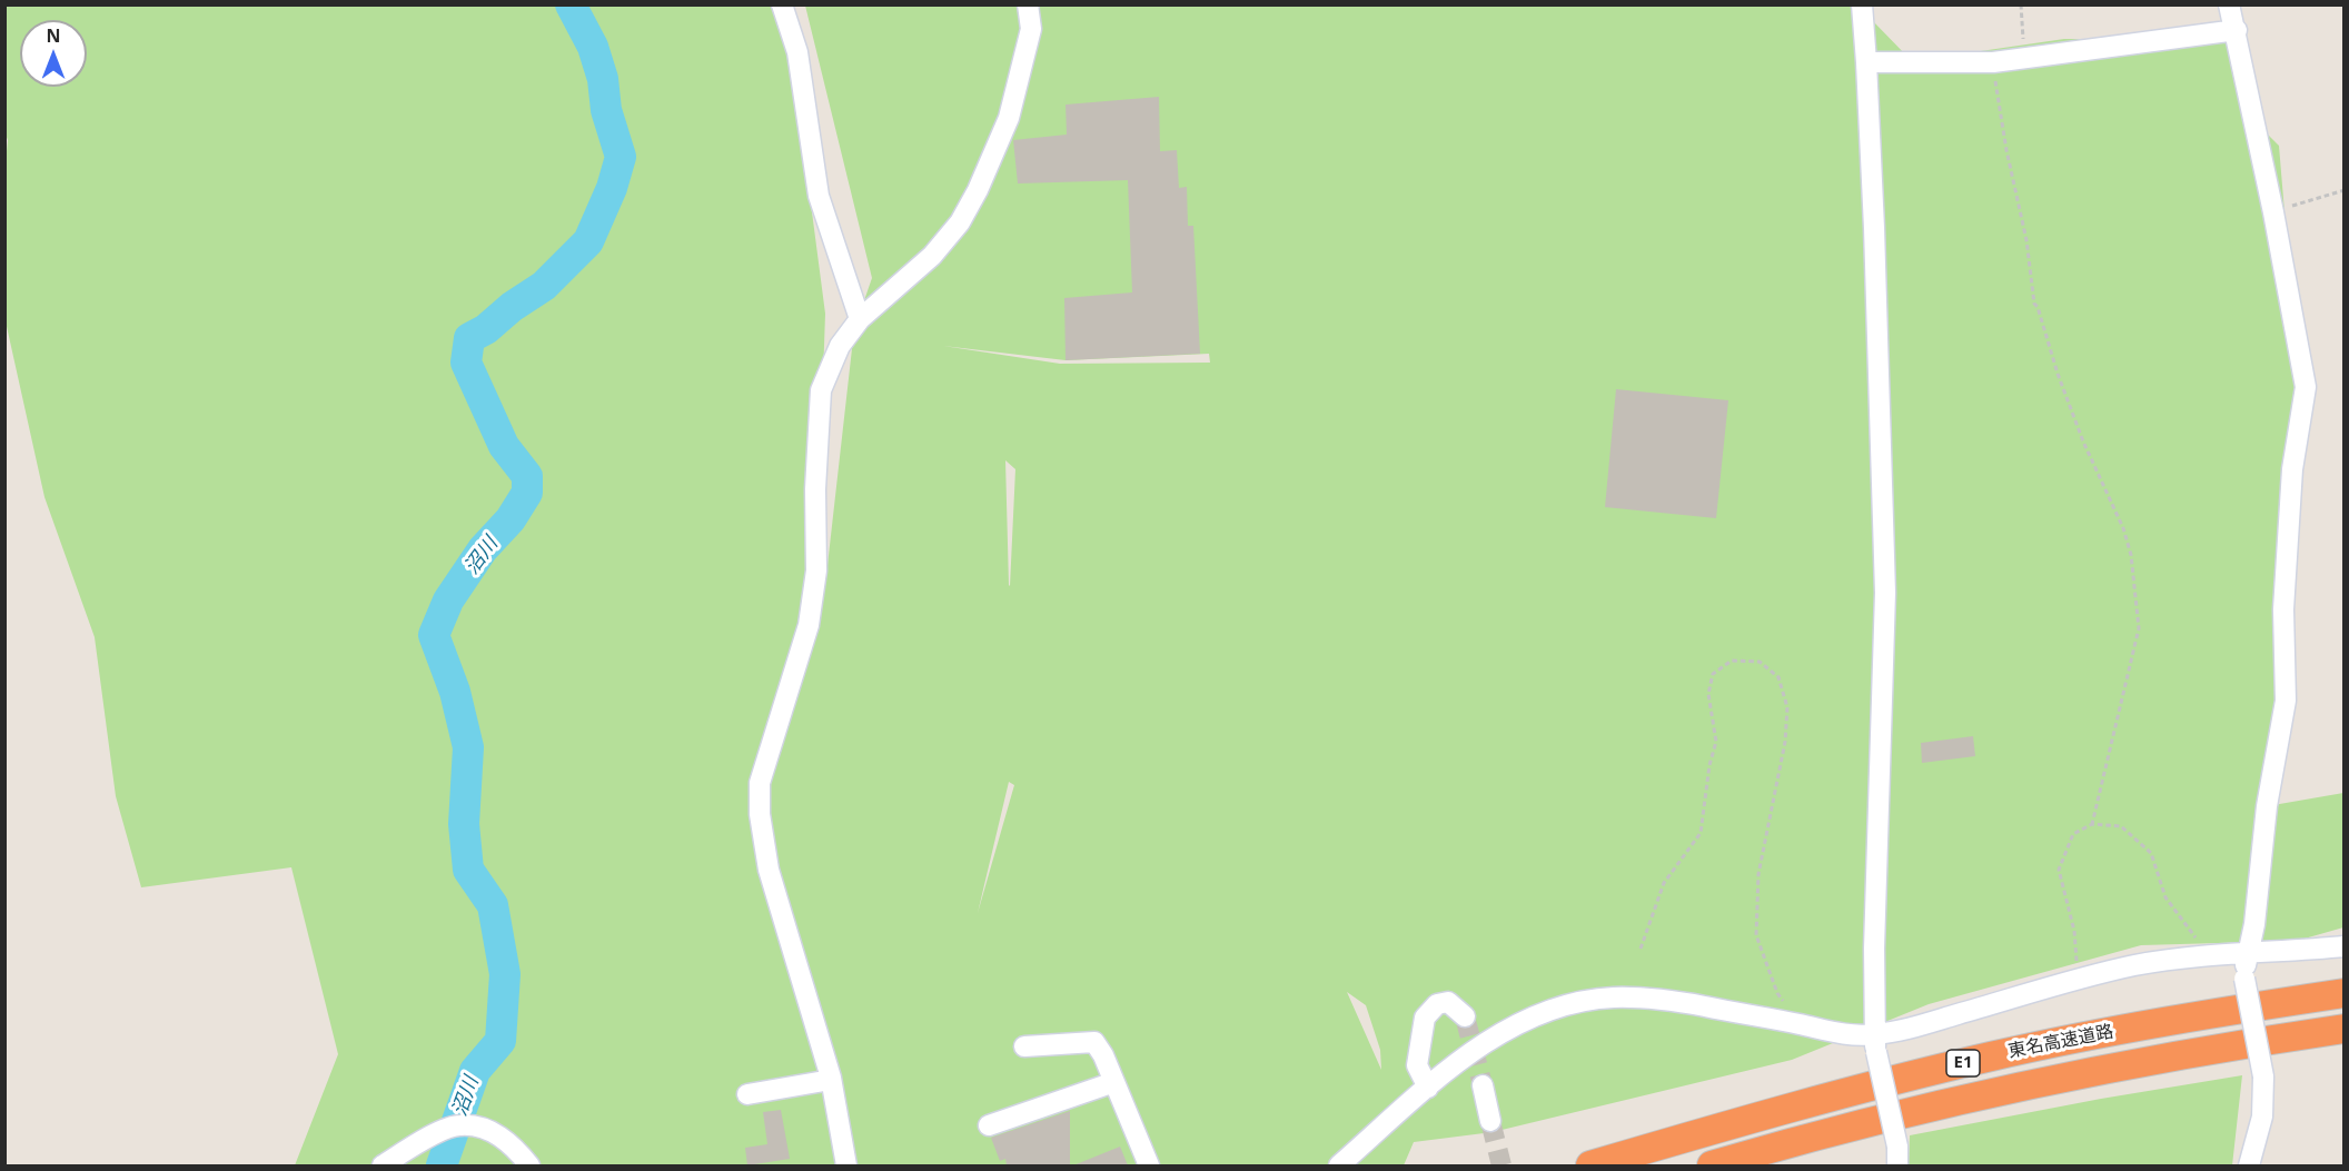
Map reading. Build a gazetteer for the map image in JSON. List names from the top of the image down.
{
  "streets": {
    "highway": ["東名高速道路", "E1"]
  },
  "water": ["沼川"],
  "north": "top"
}
